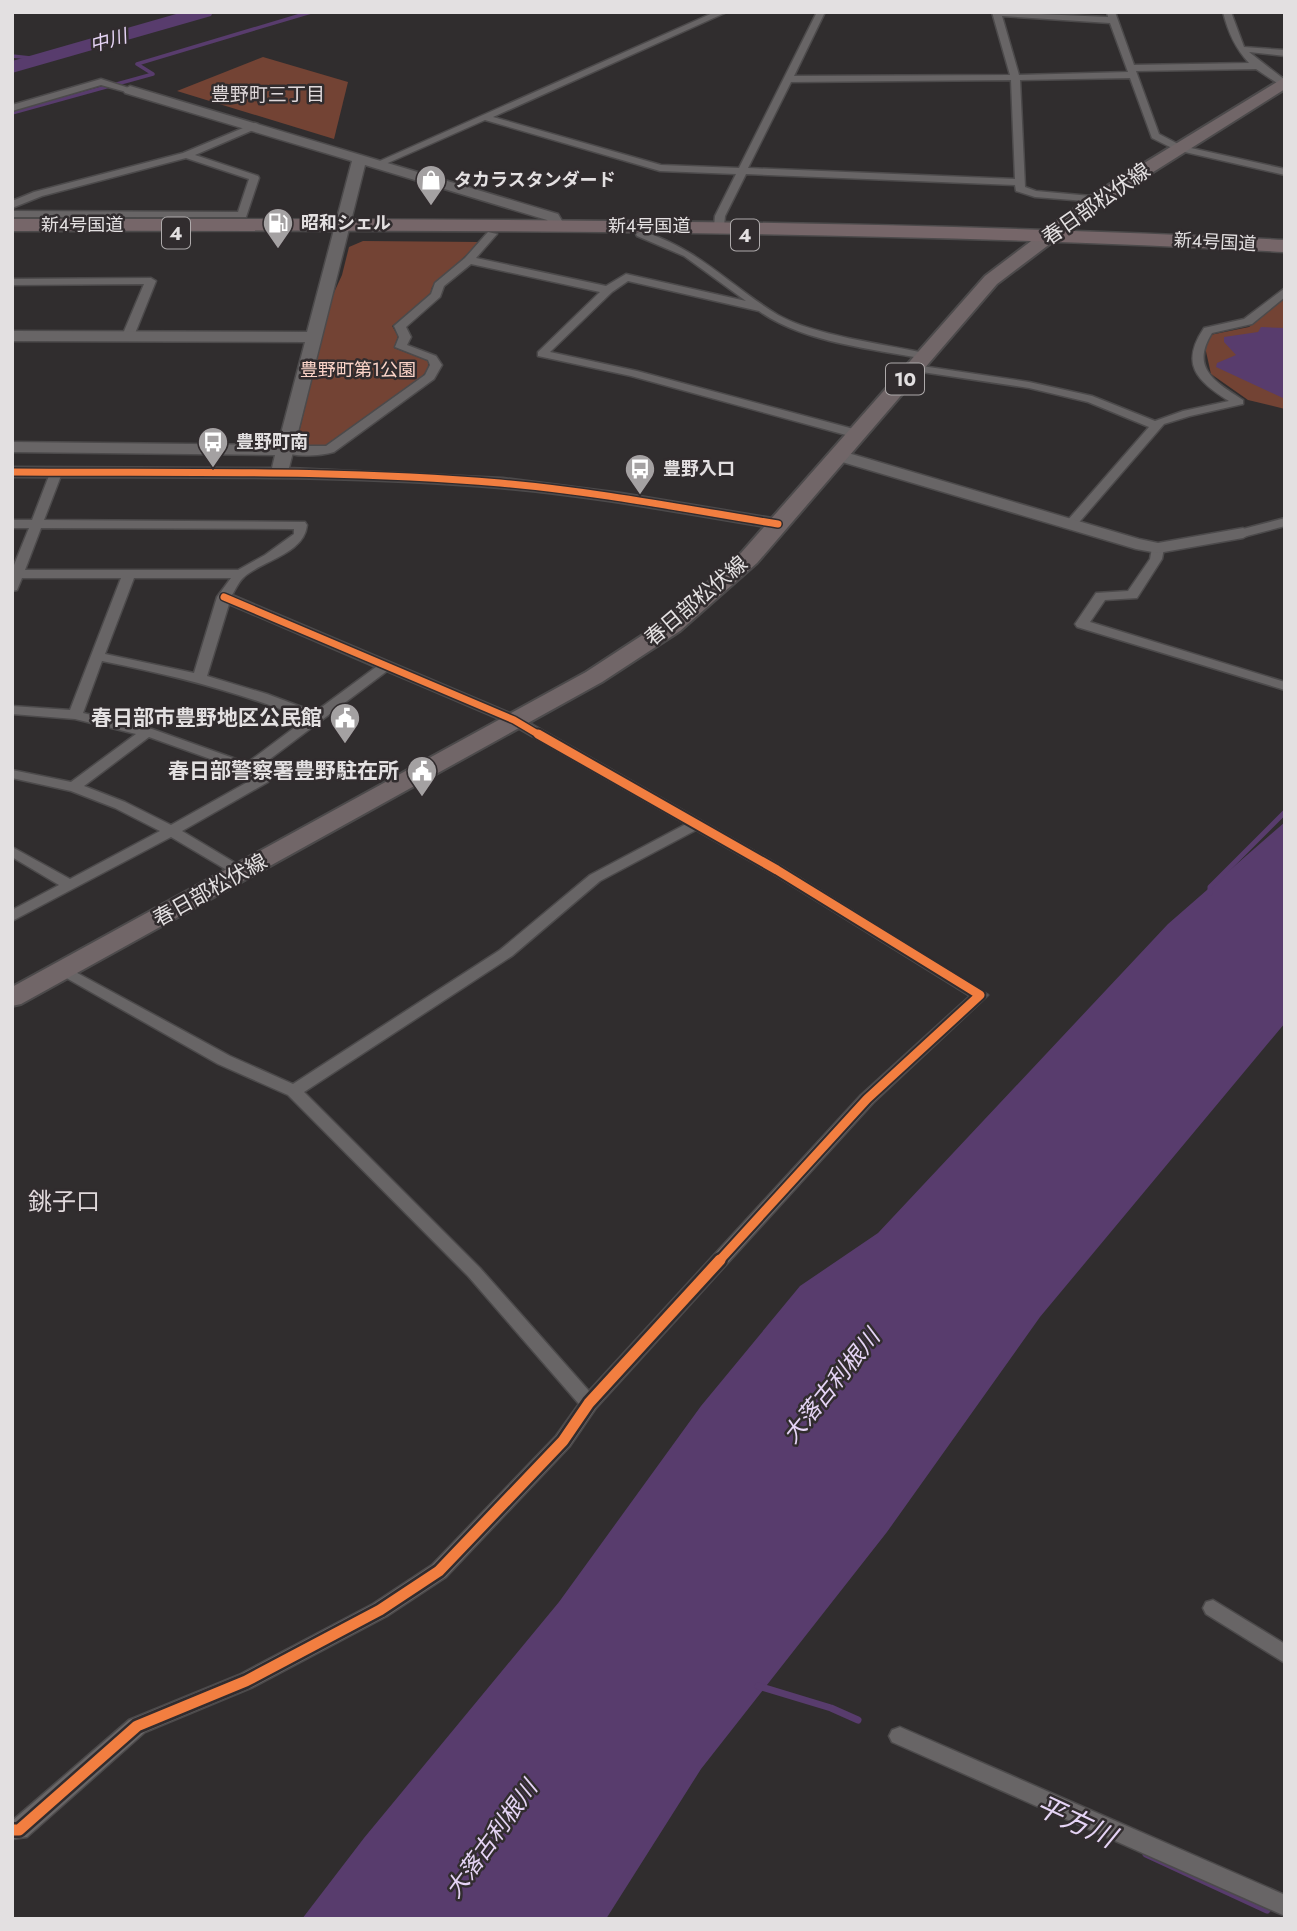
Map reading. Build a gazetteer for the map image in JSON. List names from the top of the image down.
{
  "streets": {
    "highway": ["新4号国道", "4"],
    "main road": ["春日部松伏線", "10"]
  },
  "crossings": [
    ["春日部松伏線", "新4号国道"]
  ],
  "districts": ["豊野町三丁目", "銚子口"],
  "water": ["中川", "大落古利根川", "平方川"],
  "parks": ["豊野町第1公園"],
  "places": {
    "shop": ["タカラスタンダード"],
    "fuel station": ["昭和シェル"],
    "bus stop": ["豊野町南", "豊野入口"],
    "public building": ["春日部市豊野地区公民館", "春日部警察署豊野駐在所"]
  }
}
